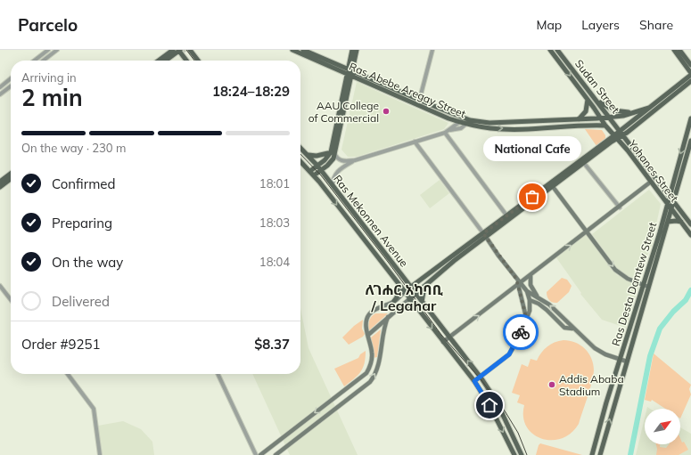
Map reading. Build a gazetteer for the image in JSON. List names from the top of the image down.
{
  "streets": {
    "main road": [
      "Sudan Street",
      "Ras Abebe Aregay Street",
      "Yohanes Street",
      "Ras Mekonnen Avenue",
      "Ras Desta Damtew Street"
    ]
  },
  "crossings": [
    ["Sudan Street", "Ras Abebe Aregay Street"],
    ["Sudan Street", "Yohanes Street"],
    ["Yohanes Street", "Ras Desta Damtew Street"]
  ],
  "districts": ["ለገሐር አካባቢ / Legahar"],
  "places": ["AAU College of Commercial", "National Cafe", "Addis Ababa Stadium"],
  "north": "top right",
  "page": {
    "header": "Parcelo",
    "nav": ["Map", "Layers", "Share"],
    "heading": ["2 min", "Arriving in", "18:24–18:29"],
    "panel": ["Order #9251", "$8.37"],
    "bar": "On the way · 230 m",
    "bubble": "National Cafe",
    "list": [
      ["Confirmed", "18:01"],
      ["Preparing", "18:03"],
      ["On the way", "18:04"],
      "Delivered"
    ]
  }
}
